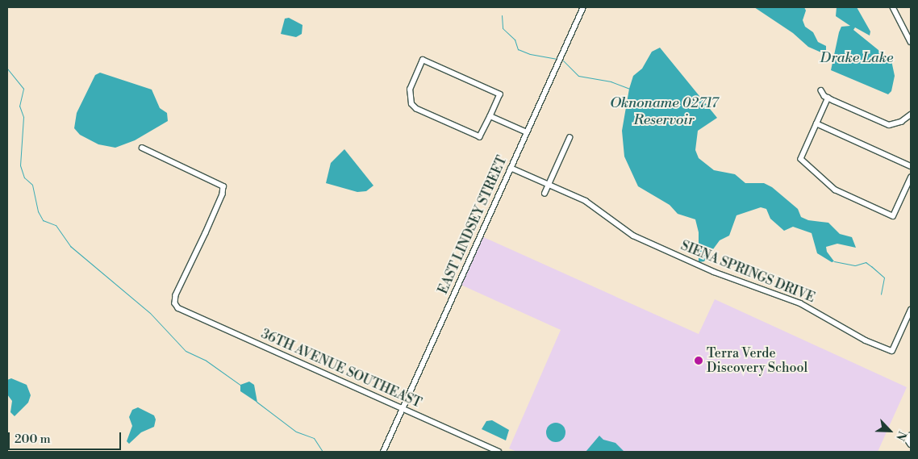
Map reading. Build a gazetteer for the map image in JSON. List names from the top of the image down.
{
  "streets": {
    "street": ["EAST LINDSEY STREET", "SIENA SPRINGS DRIVE", "36TH AVENUE SOUTHEAST"]
  },
  "crossings": [
    ["EAST LINDSEY STREET", "SIENA SPRINGS DRIVE"],
    ["EAST LINDSEY STREET", "36TH AVENUE SOUTHEAST"]
  ],
  "water": ["Drake Lake", "Oknoname 02717 Reservoir"],
  "places": ["Terra Verde Discovery School"],
  "scale_bar": "200 m",
  "north": "bottom right"
}
